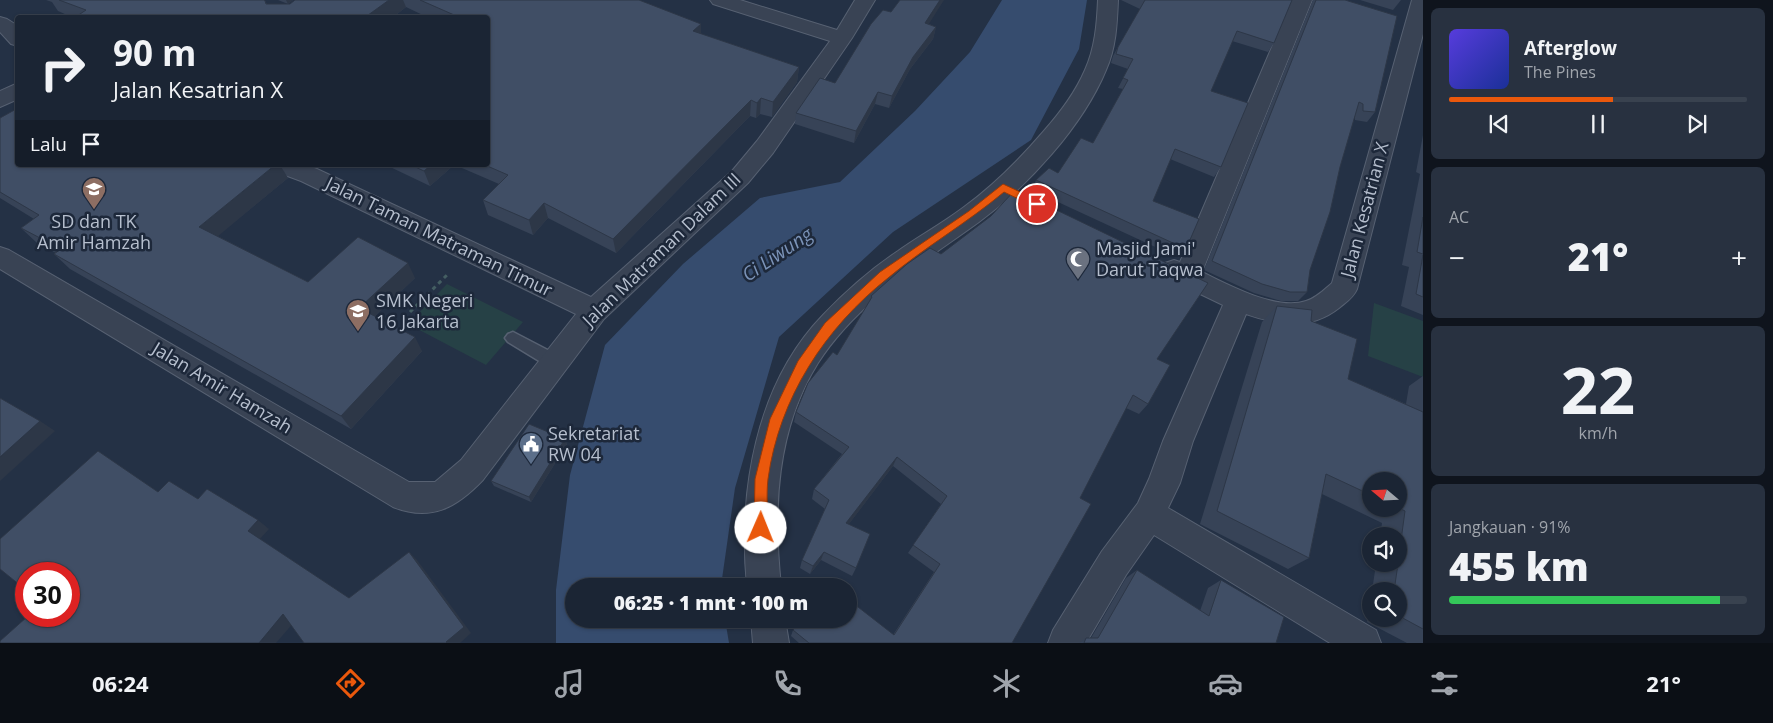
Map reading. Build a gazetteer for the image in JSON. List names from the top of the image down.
{
  "streets": {
    "street": [
      "Jalan Kesatrian X",
      "Jalan Taman Matraman Timur",
      "Jalan Matraman Dalam III",
      "Jalan Amir Hamzah"
    ]
  },
  "crossings": [
    ["Jalan Taman Matraman Timur", "Jalan Matraman Dalam III"],
    ["Jalan Matraman Dalam III", "Jalan Amir Hamzah"]
  ],
  "water": ["Ci Liwung"],
  "places": {
    "school or university": ["SD dan TK Amir Hamzah", "SMK Negeri 16 Jakarta"],
    "mosque": ["Masjid Jami' Darut Taqwa"],
    "public building": ["Sekretariat RW 04"]
  },
  "north": "left",
  "page": {
    "turn": ["90 m", "Jalan Kesatrian X"],
    "song": ["Afterglow", "The Pines"],
    "then": "Lalu",
    "tile": [
      "AC",
      ["22", "km/h"],
      ["Jangkauan · 91%", "455 km"]
    ],
    "heat": ["−", "21°", "+"],
    "limit": "30",
    "trip": "06:25 · 1 mnt · 100 m",
    "tabs": ["06:24", "21°"]
  }
}
